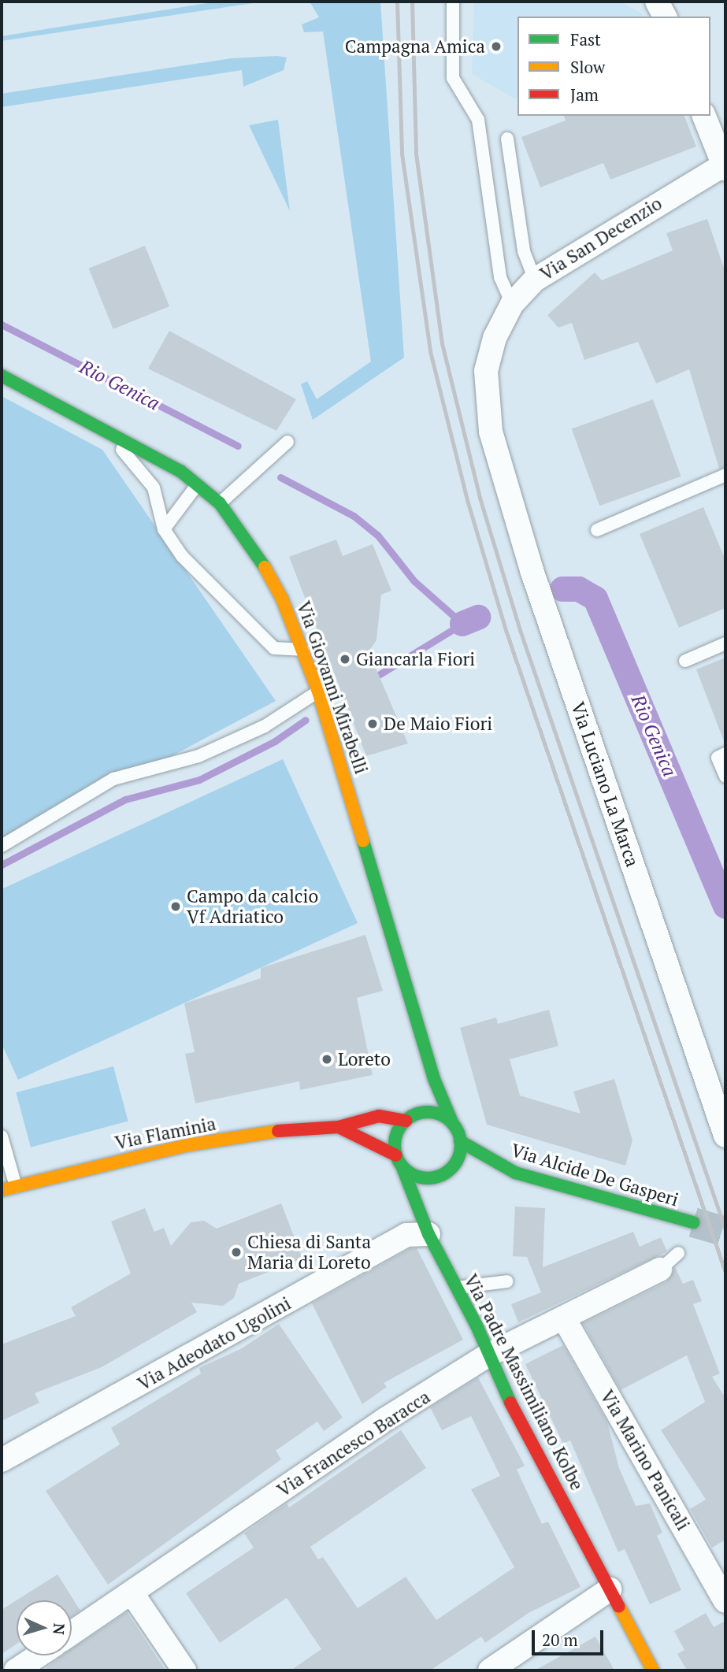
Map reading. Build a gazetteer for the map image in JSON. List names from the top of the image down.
{
  "streets": {
    "street": [
      "Via San Decenzio",
      "Via Giovanni Mirabelli",
      "Via Luciano La Marca",
      "Via Flaminia",
      "Via Alcide De Gasperi",
      "Via Adeodato Ugolini",
      "Via Padre Massimiliano Kolbe",
      "Via Francesco Baracca",
      "Via Marino Panicali"
    ]
  },
  "crossings": [
    ["Via San Decenzio", "Via Luciano La Marca"],
    ["Via Giovanni Mirabelli", "Via Flaminia"],
    ["Via Giovanni Mirabelli", "Via Alcide De Gasperi"],
    ["Via Giovanni Mirabelli", "Via Padre Massimiliano Kolbe"],
    ["Via Flaminia", "Via Alcide De Gasperi"],
    ["Via Flaminia", "Via Padre Massimiliano Kolbe"],
    ["Via Alcide De Gasperi", "Via Padre Massimiliano Kolbe"],
    ["Via Adeodato Ugolini", "Via Padre Massimiliano Kolbe"],
    ["Via Padre Massimiliano Kolbe", "Via Francesco Baracca"],
    ["Via Francesco Baracca", "Via Marino Panicali"]
  ],
  "water": ["Rio Genica"],
  "places": [
    "Campagna Amica",
    "Giancarla Fiori",
    "De Maio Fiori",
    "Campo da calcio Vf Adriatico",
    "Loreto",
    "Chiesa di Santa Maria di Loreto"
  ],
  "legend": ["Fast", "Slow", "Jam"],
  "scale_bar": "20 m",
  "north": "right"
}
